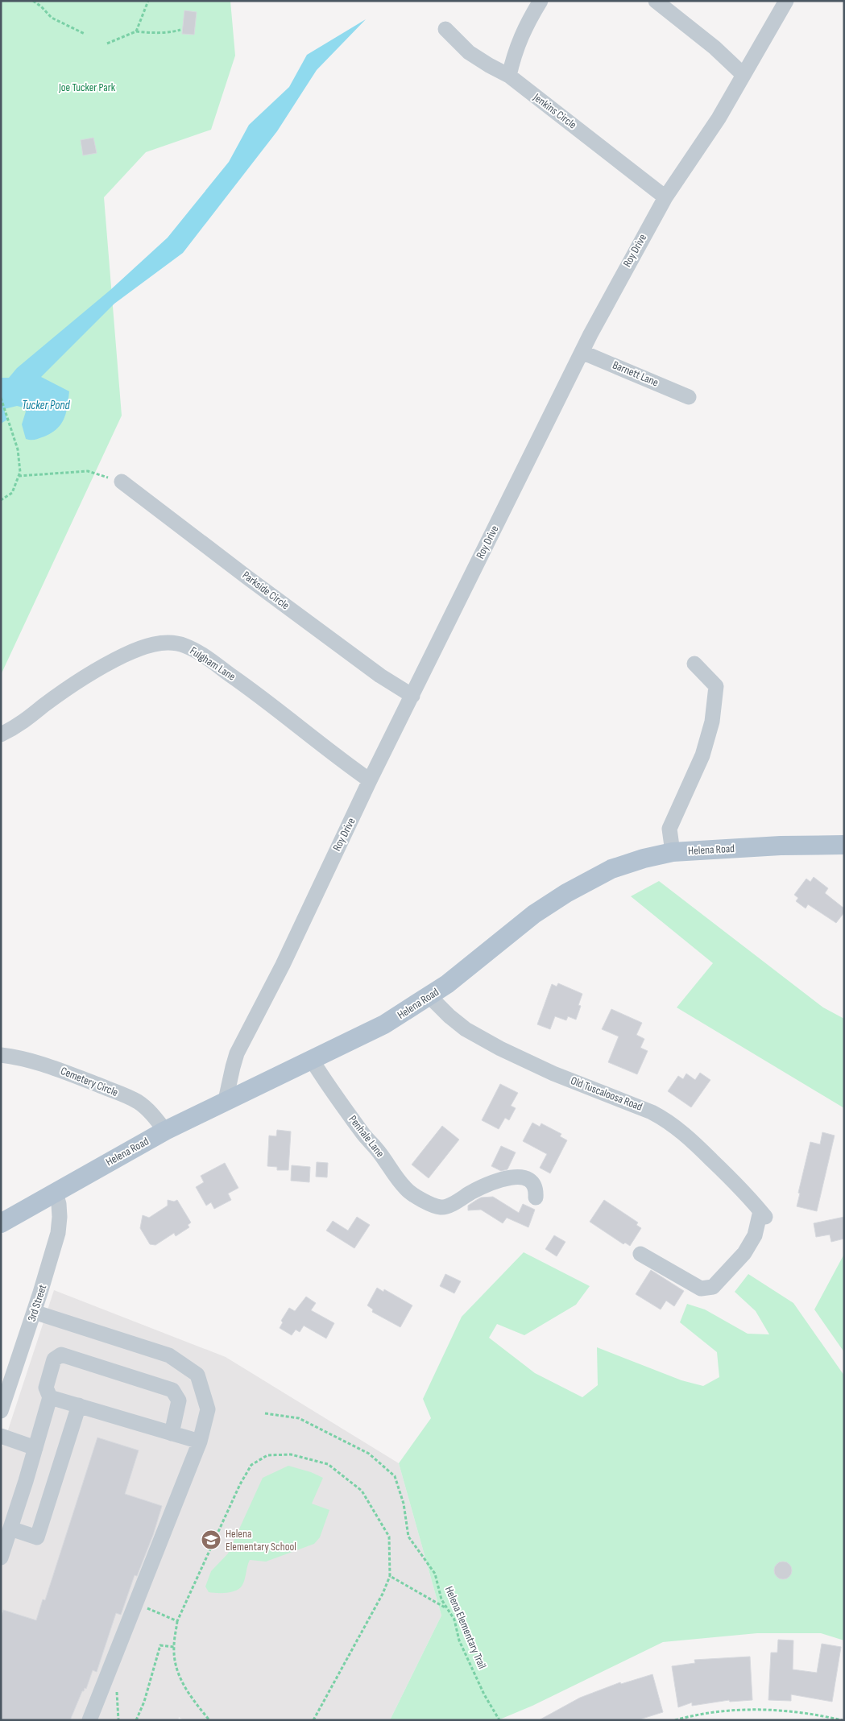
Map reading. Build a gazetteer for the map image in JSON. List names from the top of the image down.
{
  "streets": {
    "main road": ["Helena Road"],
    "street": [
      "Jenkins Circle",
      "Roy Drive",
      "Barnett Lane",
      "Parkside Circle",
      "Fulgham Lane",
      "Cemetery Circle",
      "Old Tuscaloosa Road",
      "Penhale Lane",
      "3rd Street"
    ],
    "path": ["Helena Elementary Trail"]
  },
  "crossings": [
    ["Jenkins Circle", "Roy Drive"],
    ["Roy Drive", "Barnett Lane"],
    ["Roy Drive", "Parkside Circle"],
    ["Roy Drive", "Fulgham Lane"],
    ["Roy Drive", "Helena Road"],
    ["Helena Road", "Cemetery Circle"],
    ["Helena Road", "Old Tuscaloosa Road"],
    ["Helena Road", "Penhale Lane"],
    ["Helena Road", "3rd Street"]
  ],
  "water": ["Tucker Pond"],
  "parks": ["Joe Tucker Park"],
  "places": {
    "school or university": ["Helena Elementary School"]
  }
}
